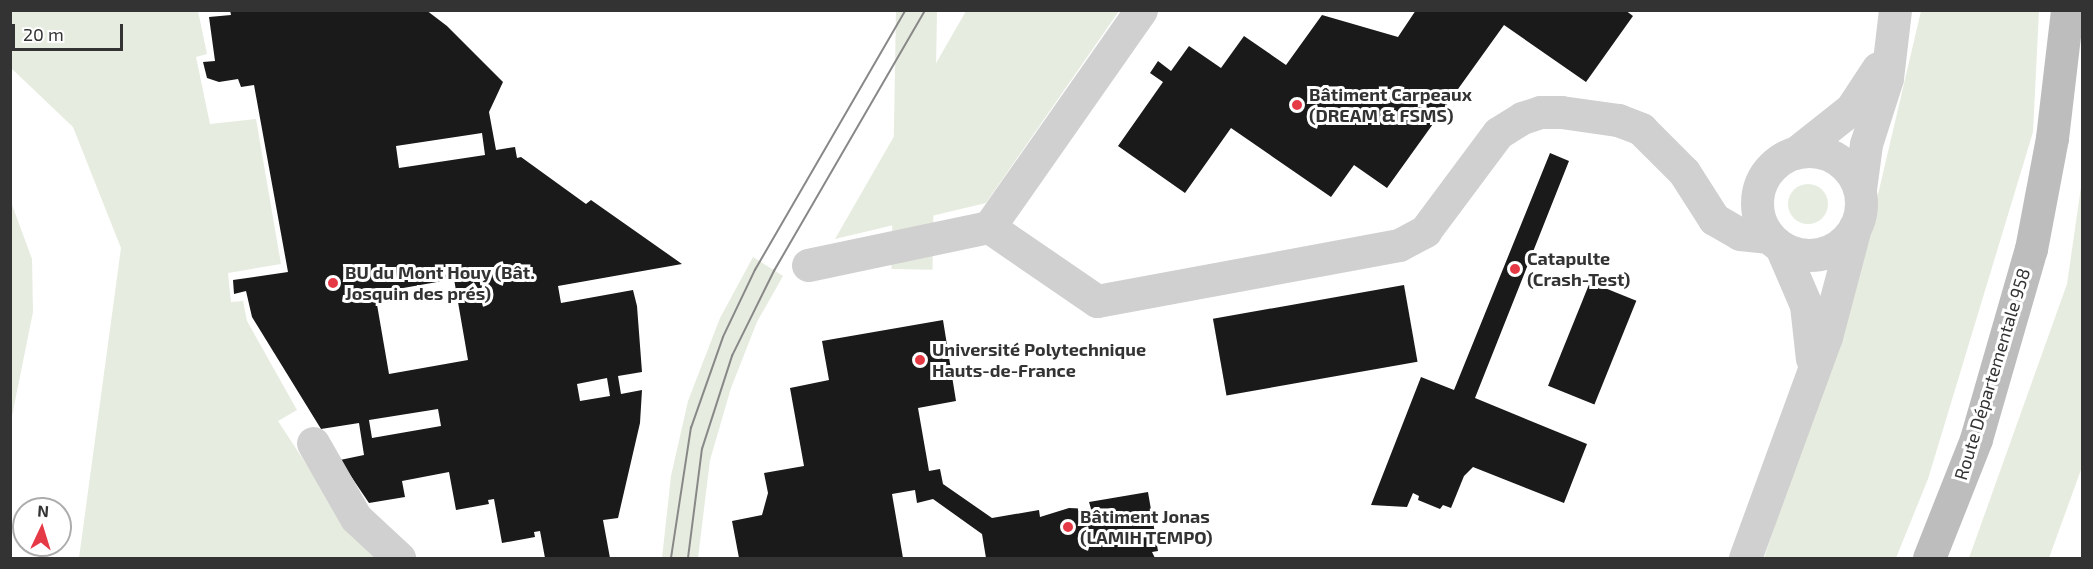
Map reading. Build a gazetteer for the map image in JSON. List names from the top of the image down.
{
  "streets": {
    "main road": ["Route Départementale 958"]
  },
  "places": [
    "Bâtiment Carpeaux (DREAM & FSMS)",
    "Catapulte (Crash-Test)",
    "BU du Mont Houy (Bât. Josquin des prés)",
    "Université Polytechnique Hauts-de-France",
    "Bâtiment Jonas (LAMIH TEMPO)"
  ],
  "scale_bar": "20 m",
  "north": "top"
}
